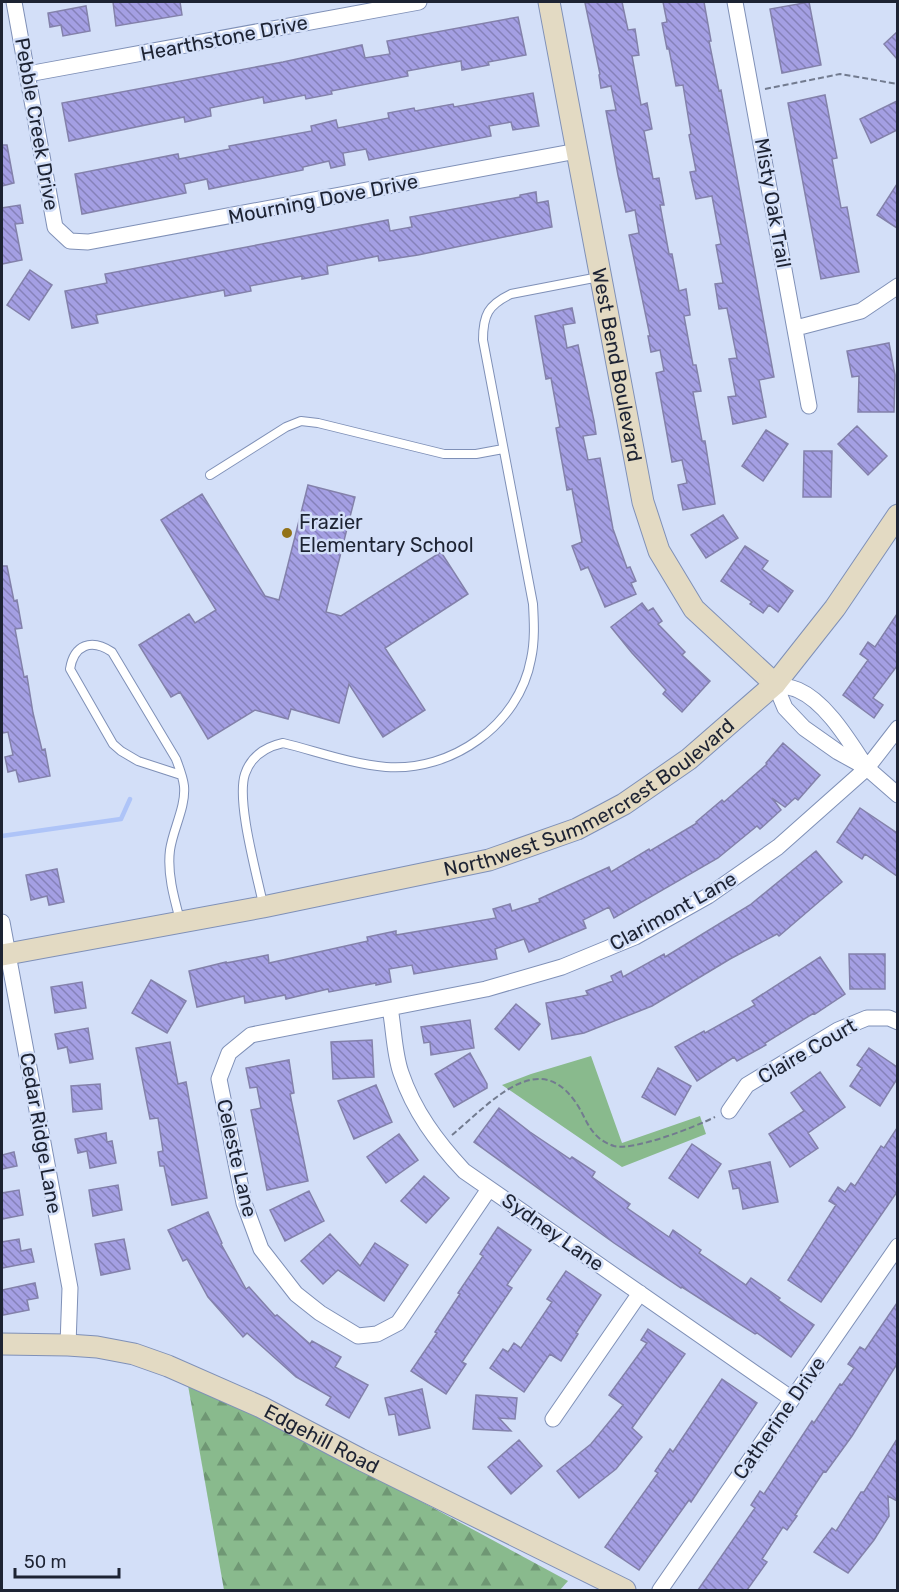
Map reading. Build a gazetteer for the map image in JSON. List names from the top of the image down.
{
  "streets": {
    "street": [
      "Hearthstone Drive",
      "Pebble Creek Drive",
      "Mourning Dove Drive",
      "Misty Oak Trail",
      "West Bend Boulevard",
      "Northwest Summercrest Boulevard",
      "Clarimont Lane",
      "Claire Court",
      "Cedar Ridge Lane",
      "Celeste Lane",
      "Sydney Lane",
      "Catherine Drive",
      "Edgehill Road"
    ]
  },
  "crossings": [
    ["Hearthstone Drive", "Pebble Creek Drive"],
    ["Pebble Creek Drive", "Mourning Dove Drive"],
    ["Mourning Dove Drive", "West Bend Boulevard"],
    ["West Bend Boulevard", "Northwest Summercrest Boulevard"],
    ["West Bend Boulevard", "Clarimont Lane"],
    ["Northwest Summercrest Boulevard", "Cedar Ridge Lane"],
    ["Clarimont Lane", "Celeste Lane"],
    ["Clarimont Lane", "Sydney Lane"],
    ["Cedar Ridge Lane", "Edgehill Road"],
    ["Celeste Lane", "Sydney Lane"],
    ["Sydney Lane", "Catherine Drive"]
  ],
  "places": ["Frazier Elementary School"],
  "scale_bar": "50 m"
}
